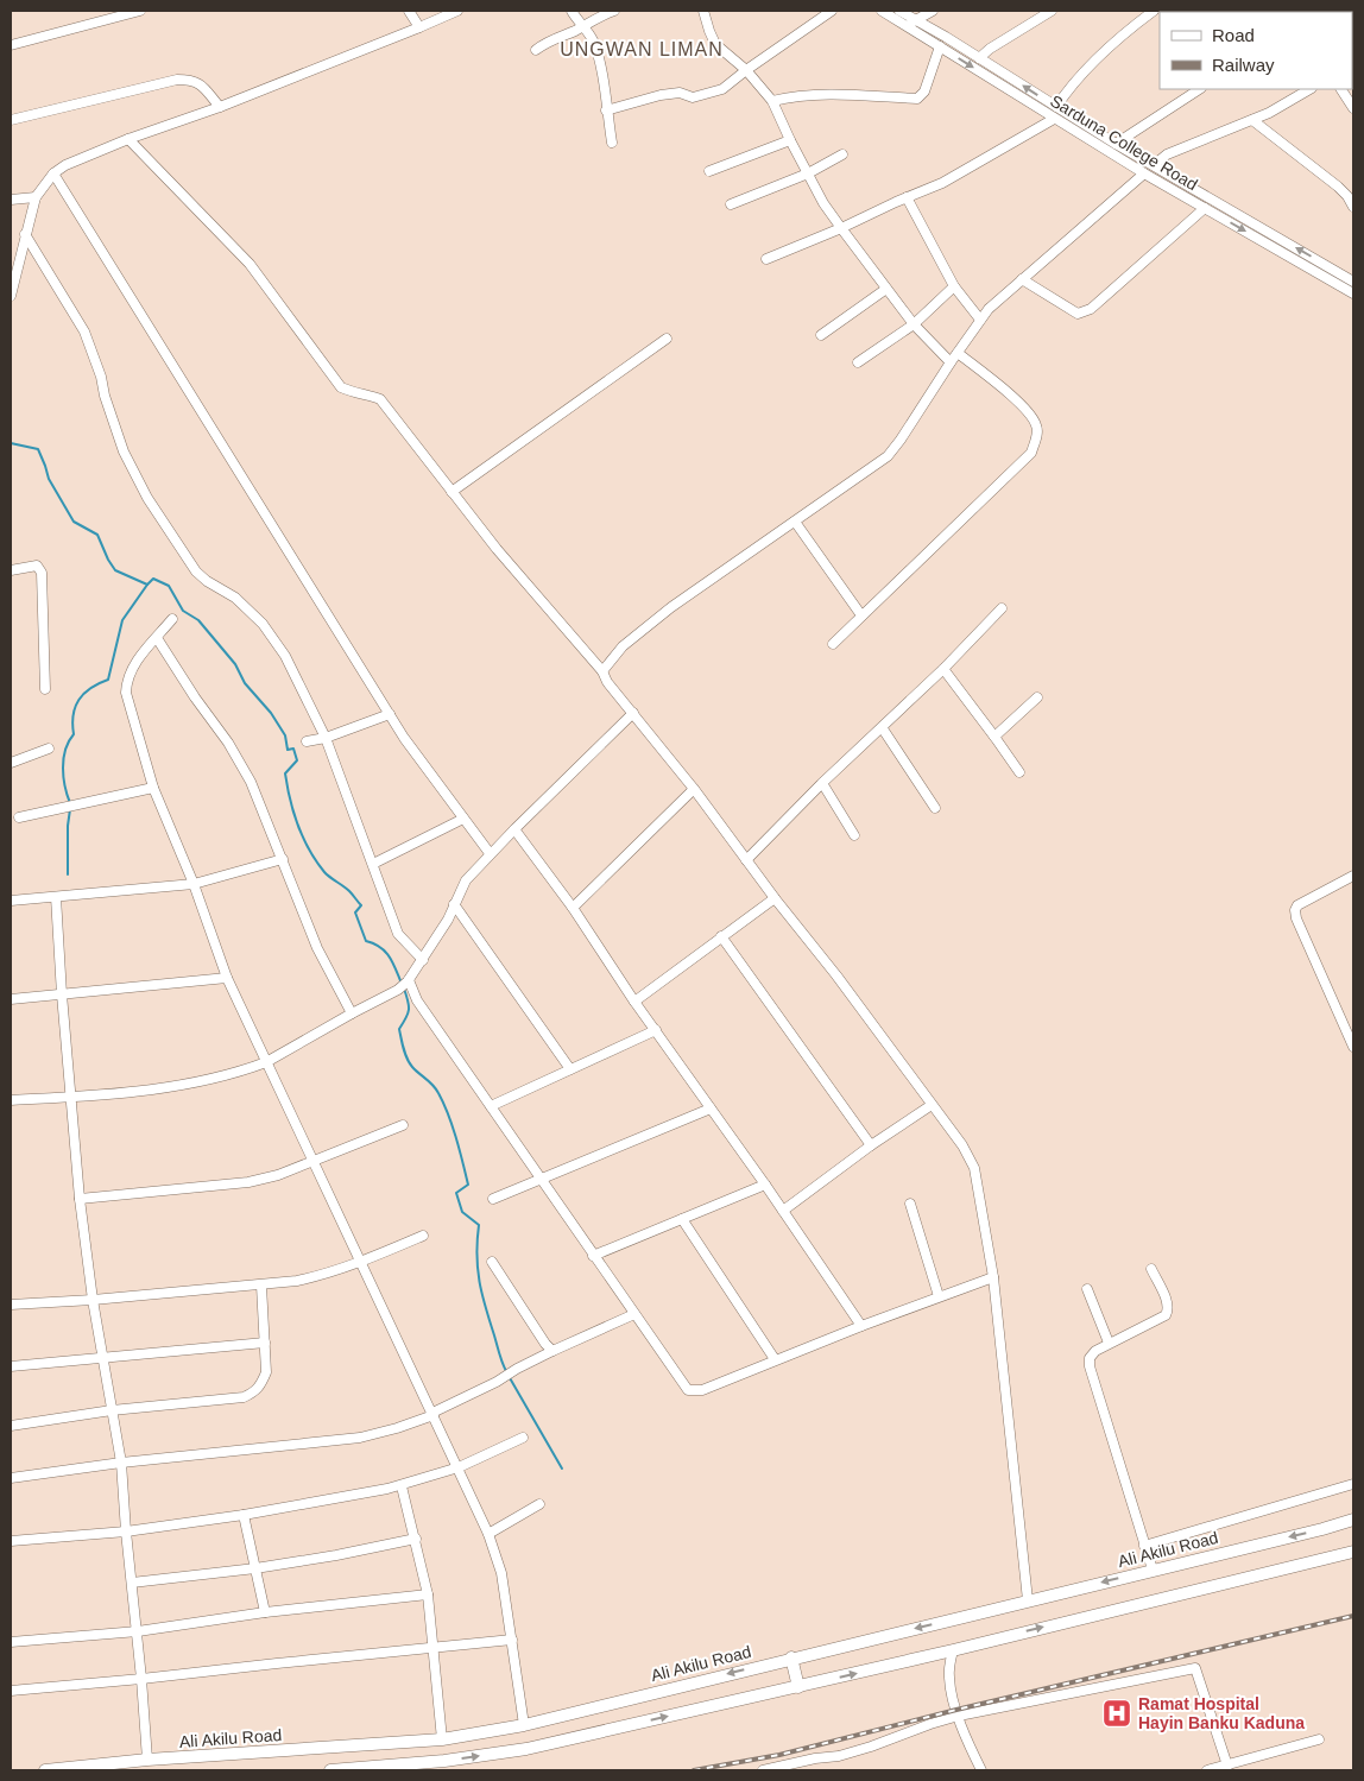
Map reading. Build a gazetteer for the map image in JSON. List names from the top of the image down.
{
  "streets": {
    "main road": ["Ali Akilu Road"],
    "street": ["Sarduna College Road"]
  },
  "districts": ["UNGWAN LIMAN"],
  "places": {
    "hospital": ["Ramat Hospital Hayin Banku Kaduna"]
  },
  "legend": ["Road", "Railway"]
}
